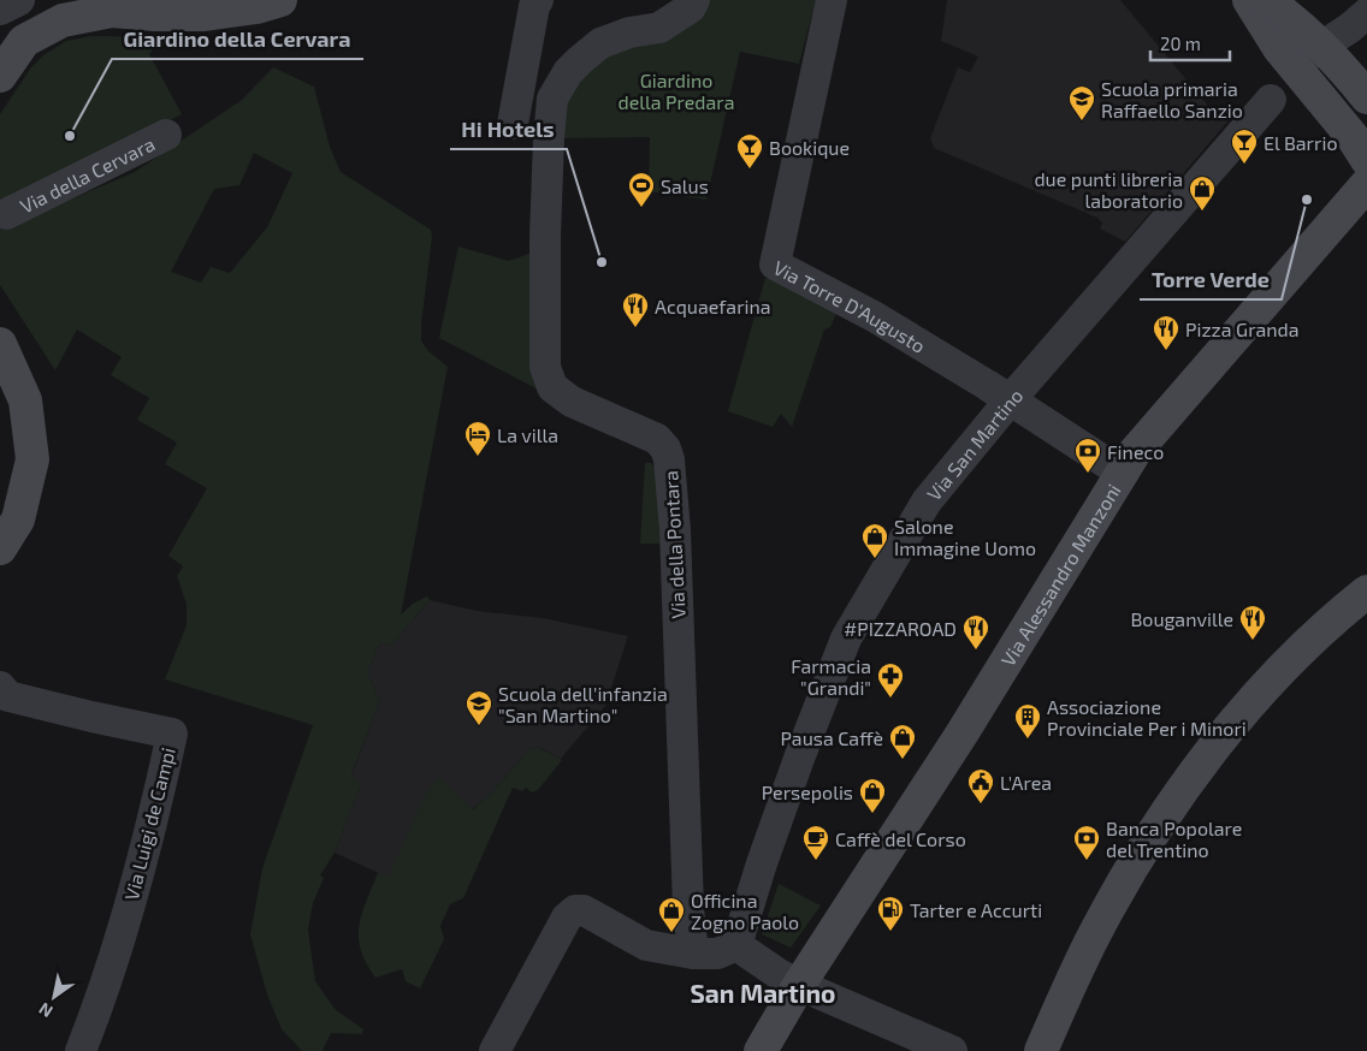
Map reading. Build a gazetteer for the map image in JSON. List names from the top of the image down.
{
  "streets": {
    "main road": ["Via Alessandro Manzoni"],
    "street": [
      "Via della Cervara",
      "Via Torre D'Augusto",
      "Via San Martino",
      "Via della Pontara",
      "Via Luigi de Campi"
    ]
  },
  "crossings": [
    ["Via Torre D'Augusto", "Via San Martino"],
    ["Via Torre D'Augusto", "Via Alessandro Manzoni"]
  ],
  "districts": ["San Martino"],
  "parks": ["Giardino della Predara"],
  "places": {
    "school or university": ["Scuola primaria Raffaello Sanzio", "Scuola dell'infanzia \"San Martino\""],
    "other": ["Giardino della Cervara", "Torre Verde", "Hi Hotels"],
    "bar": ["El Barrio", "Bookique"],
    "sports": ["Salus"],
    "shop": [
      "due punti libreria laboratorio",
      "Salone Immagine Uomo",
      "Pausa Caffè",
      "Persepolis",
      "Officina Zogno Paolo"
    ],
    "restaurant": [
      "Acquaefarina",
      "Pizza Granda",
      "Bouganville",
      "#PIZZAROAD"
    ],
    "hotel": ["La villa"],
    "bank": ["Fineco", "Banca Popolare del Trentino"],
    "pharmacy": ["Farmacia \"Grandi\""],
    "building": ["Associazione Provinciale Per i Minori"],
    "public building": ["L'Area"],
    "cafe": ["Caffè del Corso"],
    "fuel station": ["Tarter e Accurti"]
  },
  "scale_bar": "20 m",
  "north": "bottom left"
}
